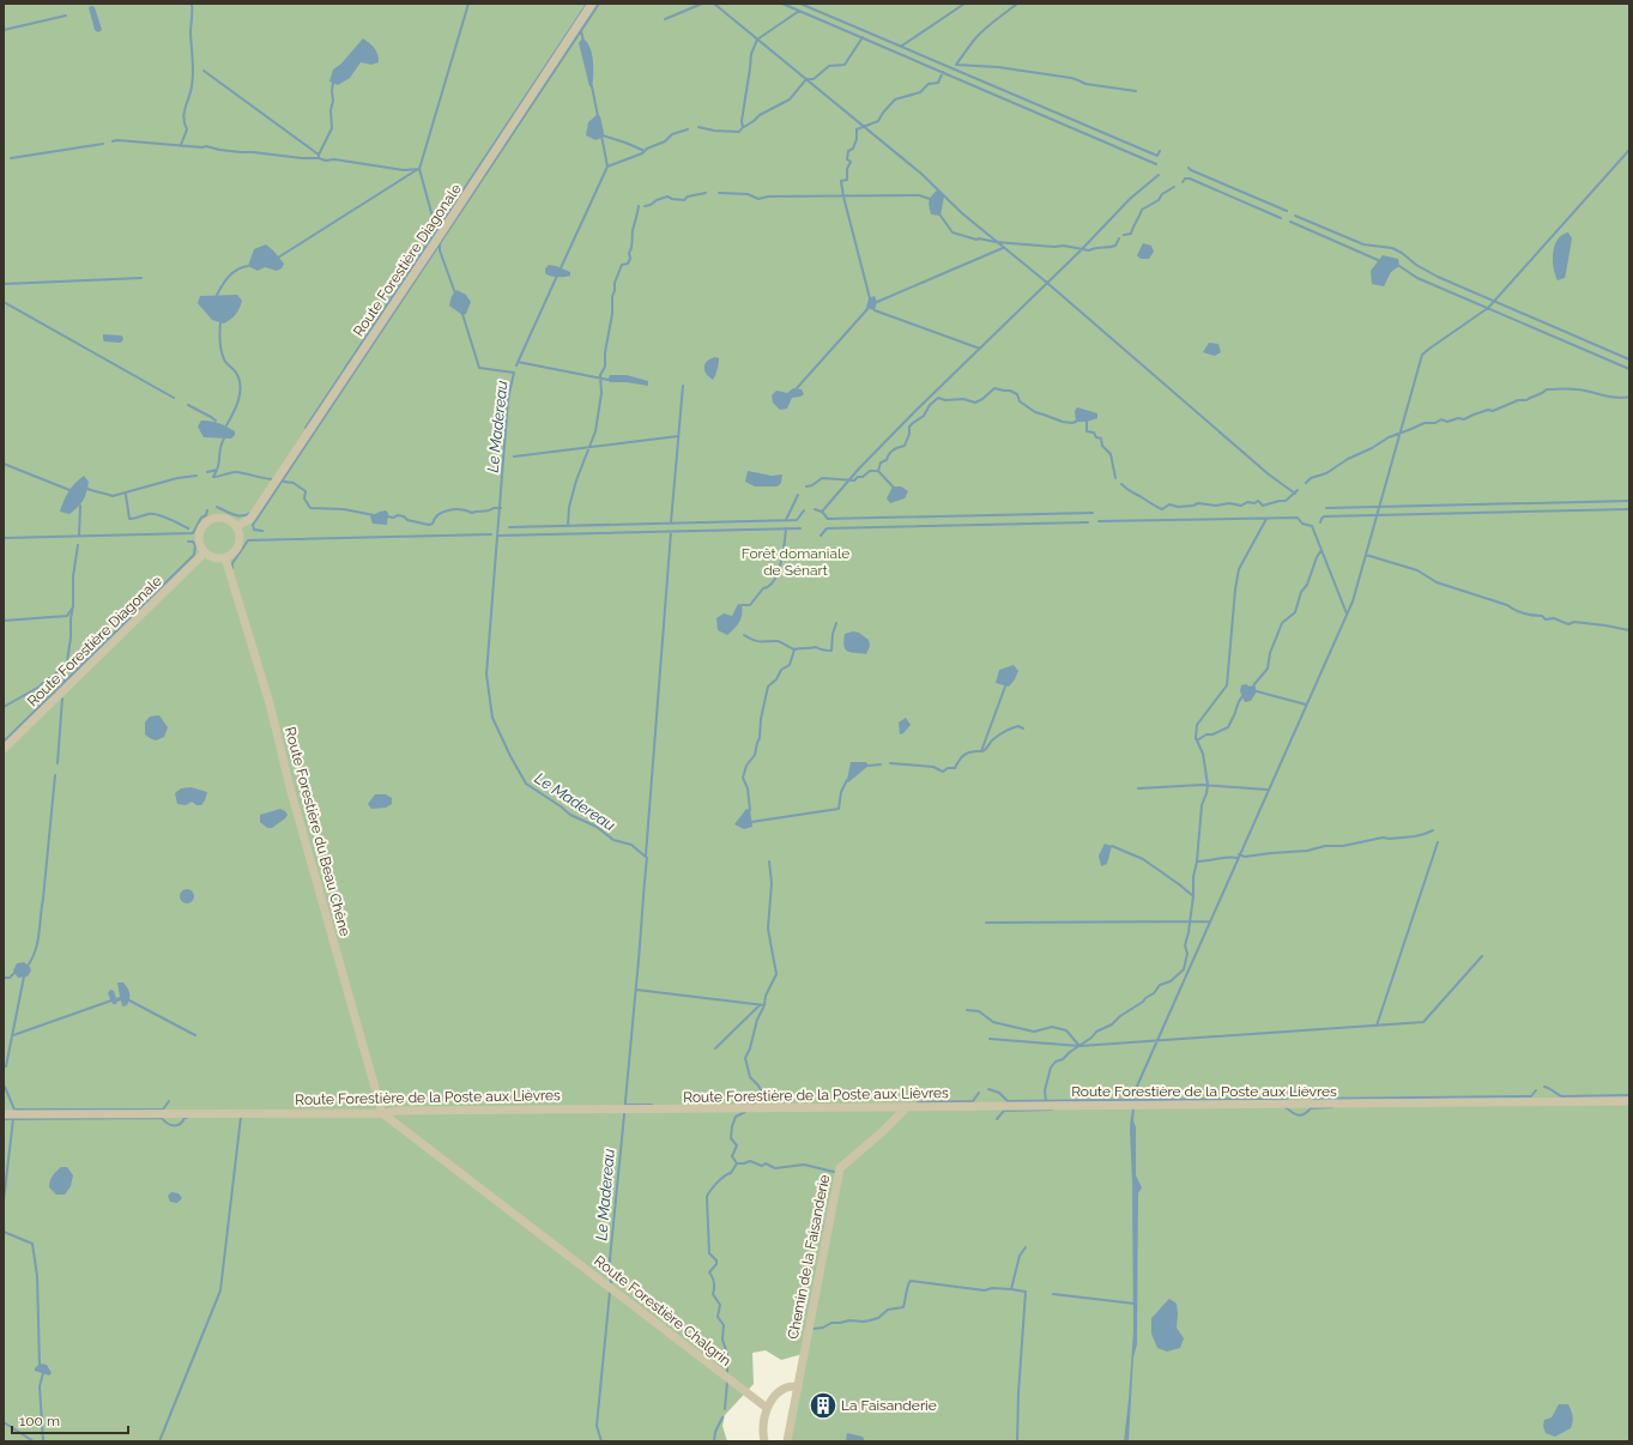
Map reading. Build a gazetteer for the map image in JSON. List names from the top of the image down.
{
  "streets": {
    "street": [
      "Route Forestière Diagonale",
      "Route Forestière du Beau Chêne",
      "Route Forestière de la Poste aux Lièvres",
      "Chemin de la Faisanderie",
      "Route Forestière Chalgrin"
    ]
  },
  "crossings": [
    ["Route Forestière Diagonale", "Route Forestière du Beau Chêne"],
    ["Route Forestière du Beau Chêne", "Route Forestière de la Poste aux Lièvres"],
    ["Route Forestière du Beau Chêne", "Route Forestière Chalgrin"],
    ["Route Forestière de la Poste aux Lièvres", "Chemin de la Faisanderie"],
    ["Route Forestière de la Poste aux Lièvres", "Route Forestière Chalgrin"]
  ],
  "water": ["Le Madereau"],
  "parks": ["Forêt domaniale de Sénart"],
  "places": {
    "building": ["La Faisanderie"]
  },
  "scale_bar": "100 m"
}
